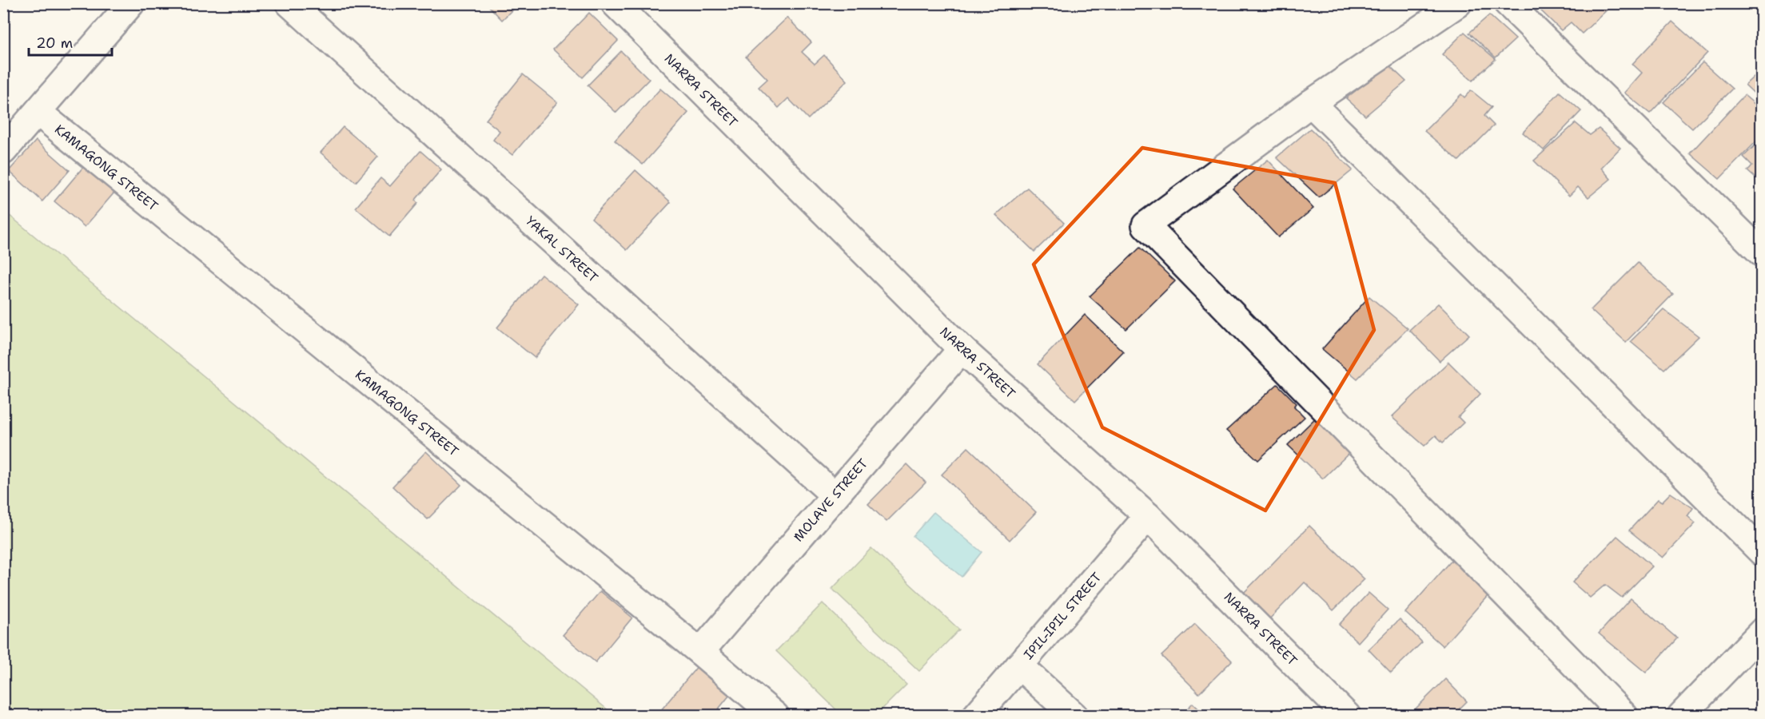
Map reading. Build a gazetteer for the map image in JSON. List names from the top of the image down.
{
  "streets": {
    "street": [
      "NARRA STREET",
      "KAMAGONG STREET",
      "YAKAL STREET",
      "MOLAVE STREET",
      "IPIL-IPIL STREET"
    ]
  },
  "crossings": [
    ["NARRA STREET", "MOLAVE STREET"],
    ["NARRA STREET", "IPIL-IPIL STREET"],
    ["KAMAGONG STREET", "MOLAVE STREET"],
    ["YAKAL STREET", "MOLAVE STREET"]
  ],
  "scale_bar": "20 m"
}
